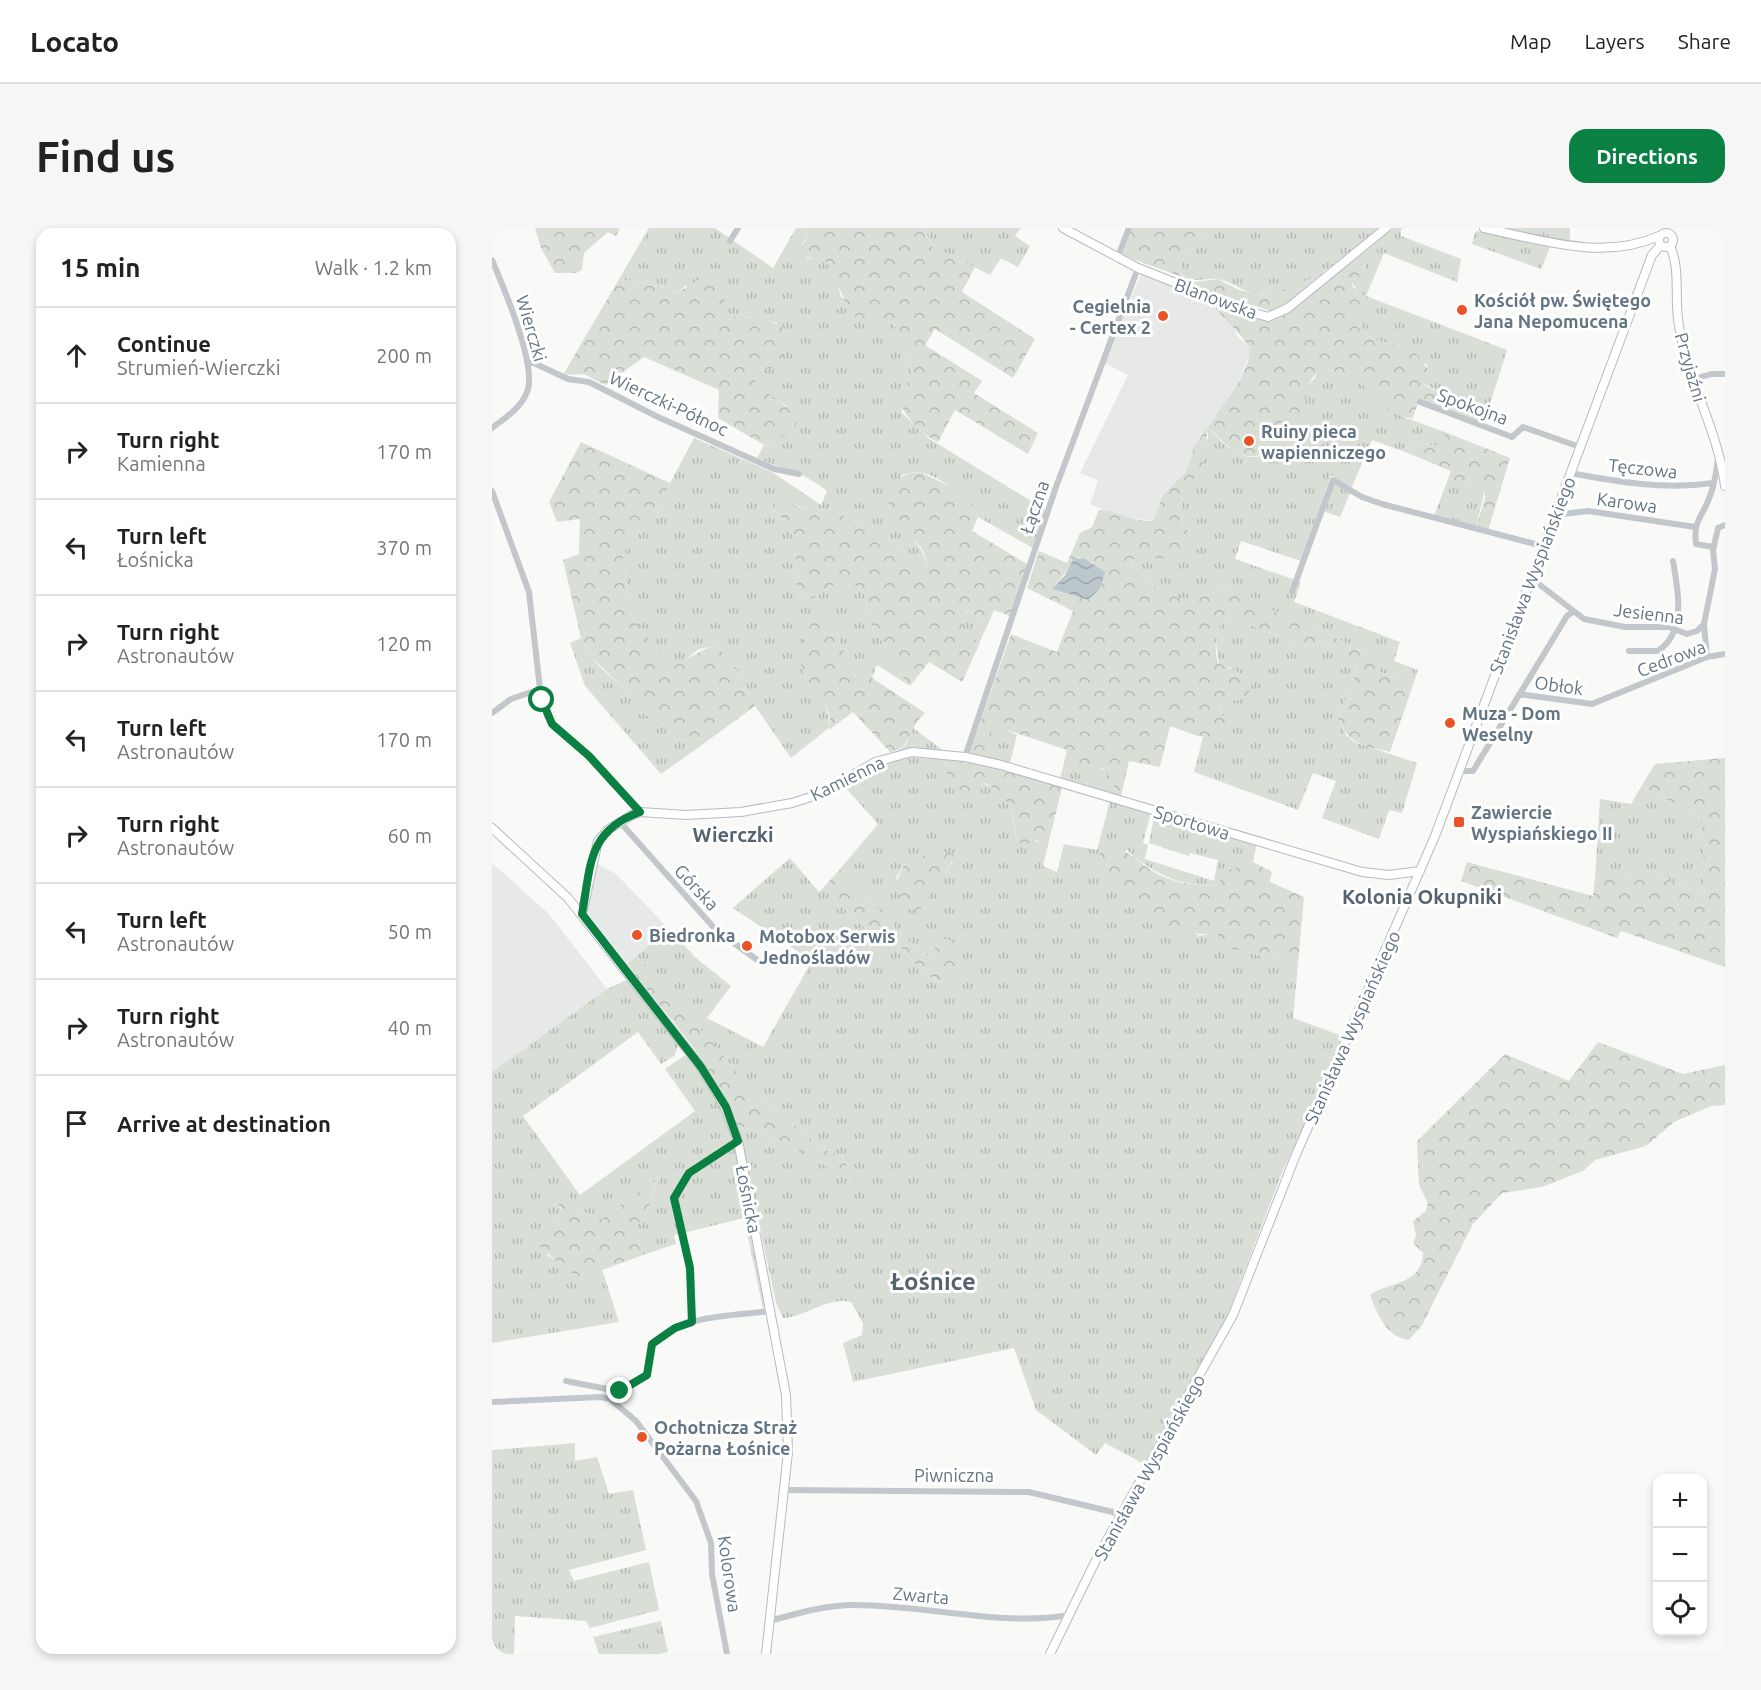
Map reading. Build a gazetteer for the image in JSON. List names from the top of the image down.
{
  "streets": {
    "street": [
      "Blanowska",
      "Wierczki",
      "Przyjaźni",
      "Wierczki-Północ",
      "Spokojna",
      "Tęczowa",
      "Karowa",
      "Łączna",
      "Stanisława Wyspiańskiego",
      "Jesienna",
      "Cedrowa",
      "Obłok",
      "Kamienna",
      "Sportowa",
      "Górska",
      "Łośnicka",
      "Piwniczna",
      "Kolorowa",
      "Zwarta"
    ]
  },
  "crossings": [
    ["Blanowska", "Łączna"],
    ["Wierczki", "Wierczki-Północ"],
    ["Przyjaźni", "Stanisława Wyspiańskiego"],
    ["Spokojna", "Stanisława Wyspiańskiego"],
    ["Tęczowa", "Stanisława Wyspiańskiego"],
    ["Karowa", "Stanisława Wyspiańskiego"],
    ["Łączna", "Kamienna"],
    ["Łączna", "Sportowa"],
    ["Stanisława Wyspiańskiego", "Jesienna"],
    ["Stanisława Wyspiańskiego", "Sportowa"],
    ["Stanisława Wyspiańskiego", "Piwniczna"],
    ["Stanisława Wyspiańskiego", "Zwarta"],
    ["Cedrowa", "Obłok"],
    ["Kamienna", "Sportowa"],
    ["Łośnicka", "Piwniczna"],
    ["Łośnicka", "Zwarta"]
  ],
  "districts": ["Wierczki", "Kolonia Okupniki", "Łośnice"],
  "places": {
    "other": [
      "Kościół pw. Świętego Jana Nepomucena",
      "Cegielnia - Certex 2",
      "Ruiny pieca wapienniczego",
      "Muza - Dom Weselny",
      "Biedronka",
      "Motobox Serwis Jednośladów",
      "Ochotnicza Straż Pożarna Łośnice"
    ],
    "transit": ["Zawiercie Wyspiańskiego II"]
  },
  "page": {
    "header": "Locato",
    "nav": ["Map", "Layers", "Share"],
    "buttons": "Directions",
    "title": "Find us",
    "heading": ["15 min", "Walk · 1.2 km"],
    "list": [
      ["Continue", "Strumień-Wierczki", "200 m"],
      ["Turn right", "Kamienna", "170 m"],
      ["Turn left", "Łośnicka", "370 m"],
      ["Turn right", "Astronautów", "120 m"],
      ["Turn left", "Astronautów", "170 m"],
      ["Turn right", "Astronautów", "60 m"],
      ["Turn left", "Astronautów", "50 m"],
      ["Turn right", "Astronautów", "40 m"],
      "Arrive at destination"
    ],
    "map_buttons": ["+", "−"]
  }
}
